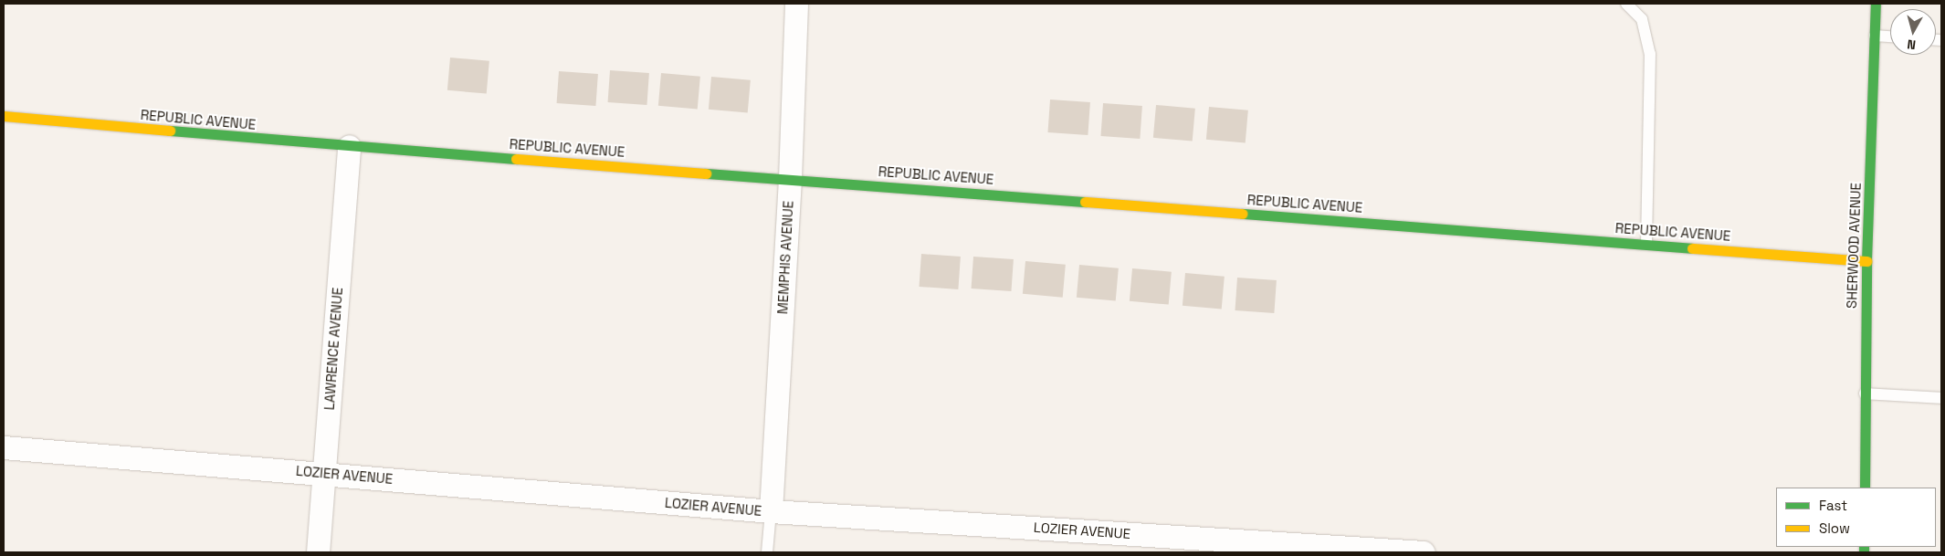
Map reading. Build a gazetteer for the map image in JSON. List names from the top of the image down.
{
  "streets": {
    "street": [
      "REPUBLIC AVENUE",
      "SHERWOOD AVENUE",
      "MEMPHIS AVENUE",
      "LAWRENCE AVENUE",
      "LOZIER AVENUE"
    ]
  },
  "crossings": [
    ["REPUBLIC AVENUE", "SHERWOOD AVENUE"],
    ["REPUBLIC AVENUE", "MEMPHIS AVENUE"],
    ["REPUBLIC AVENUE", "LAWRENCE AVENUE"],
    ["MEMPHIS AVENUE", "LOZIER AVENUE"],
    ["LAWRENCE AVENUE", "LOZIER AVENUE"]
  ],
  "legend": ["Fast", "Slow"],
  "north": "bottom"
}
